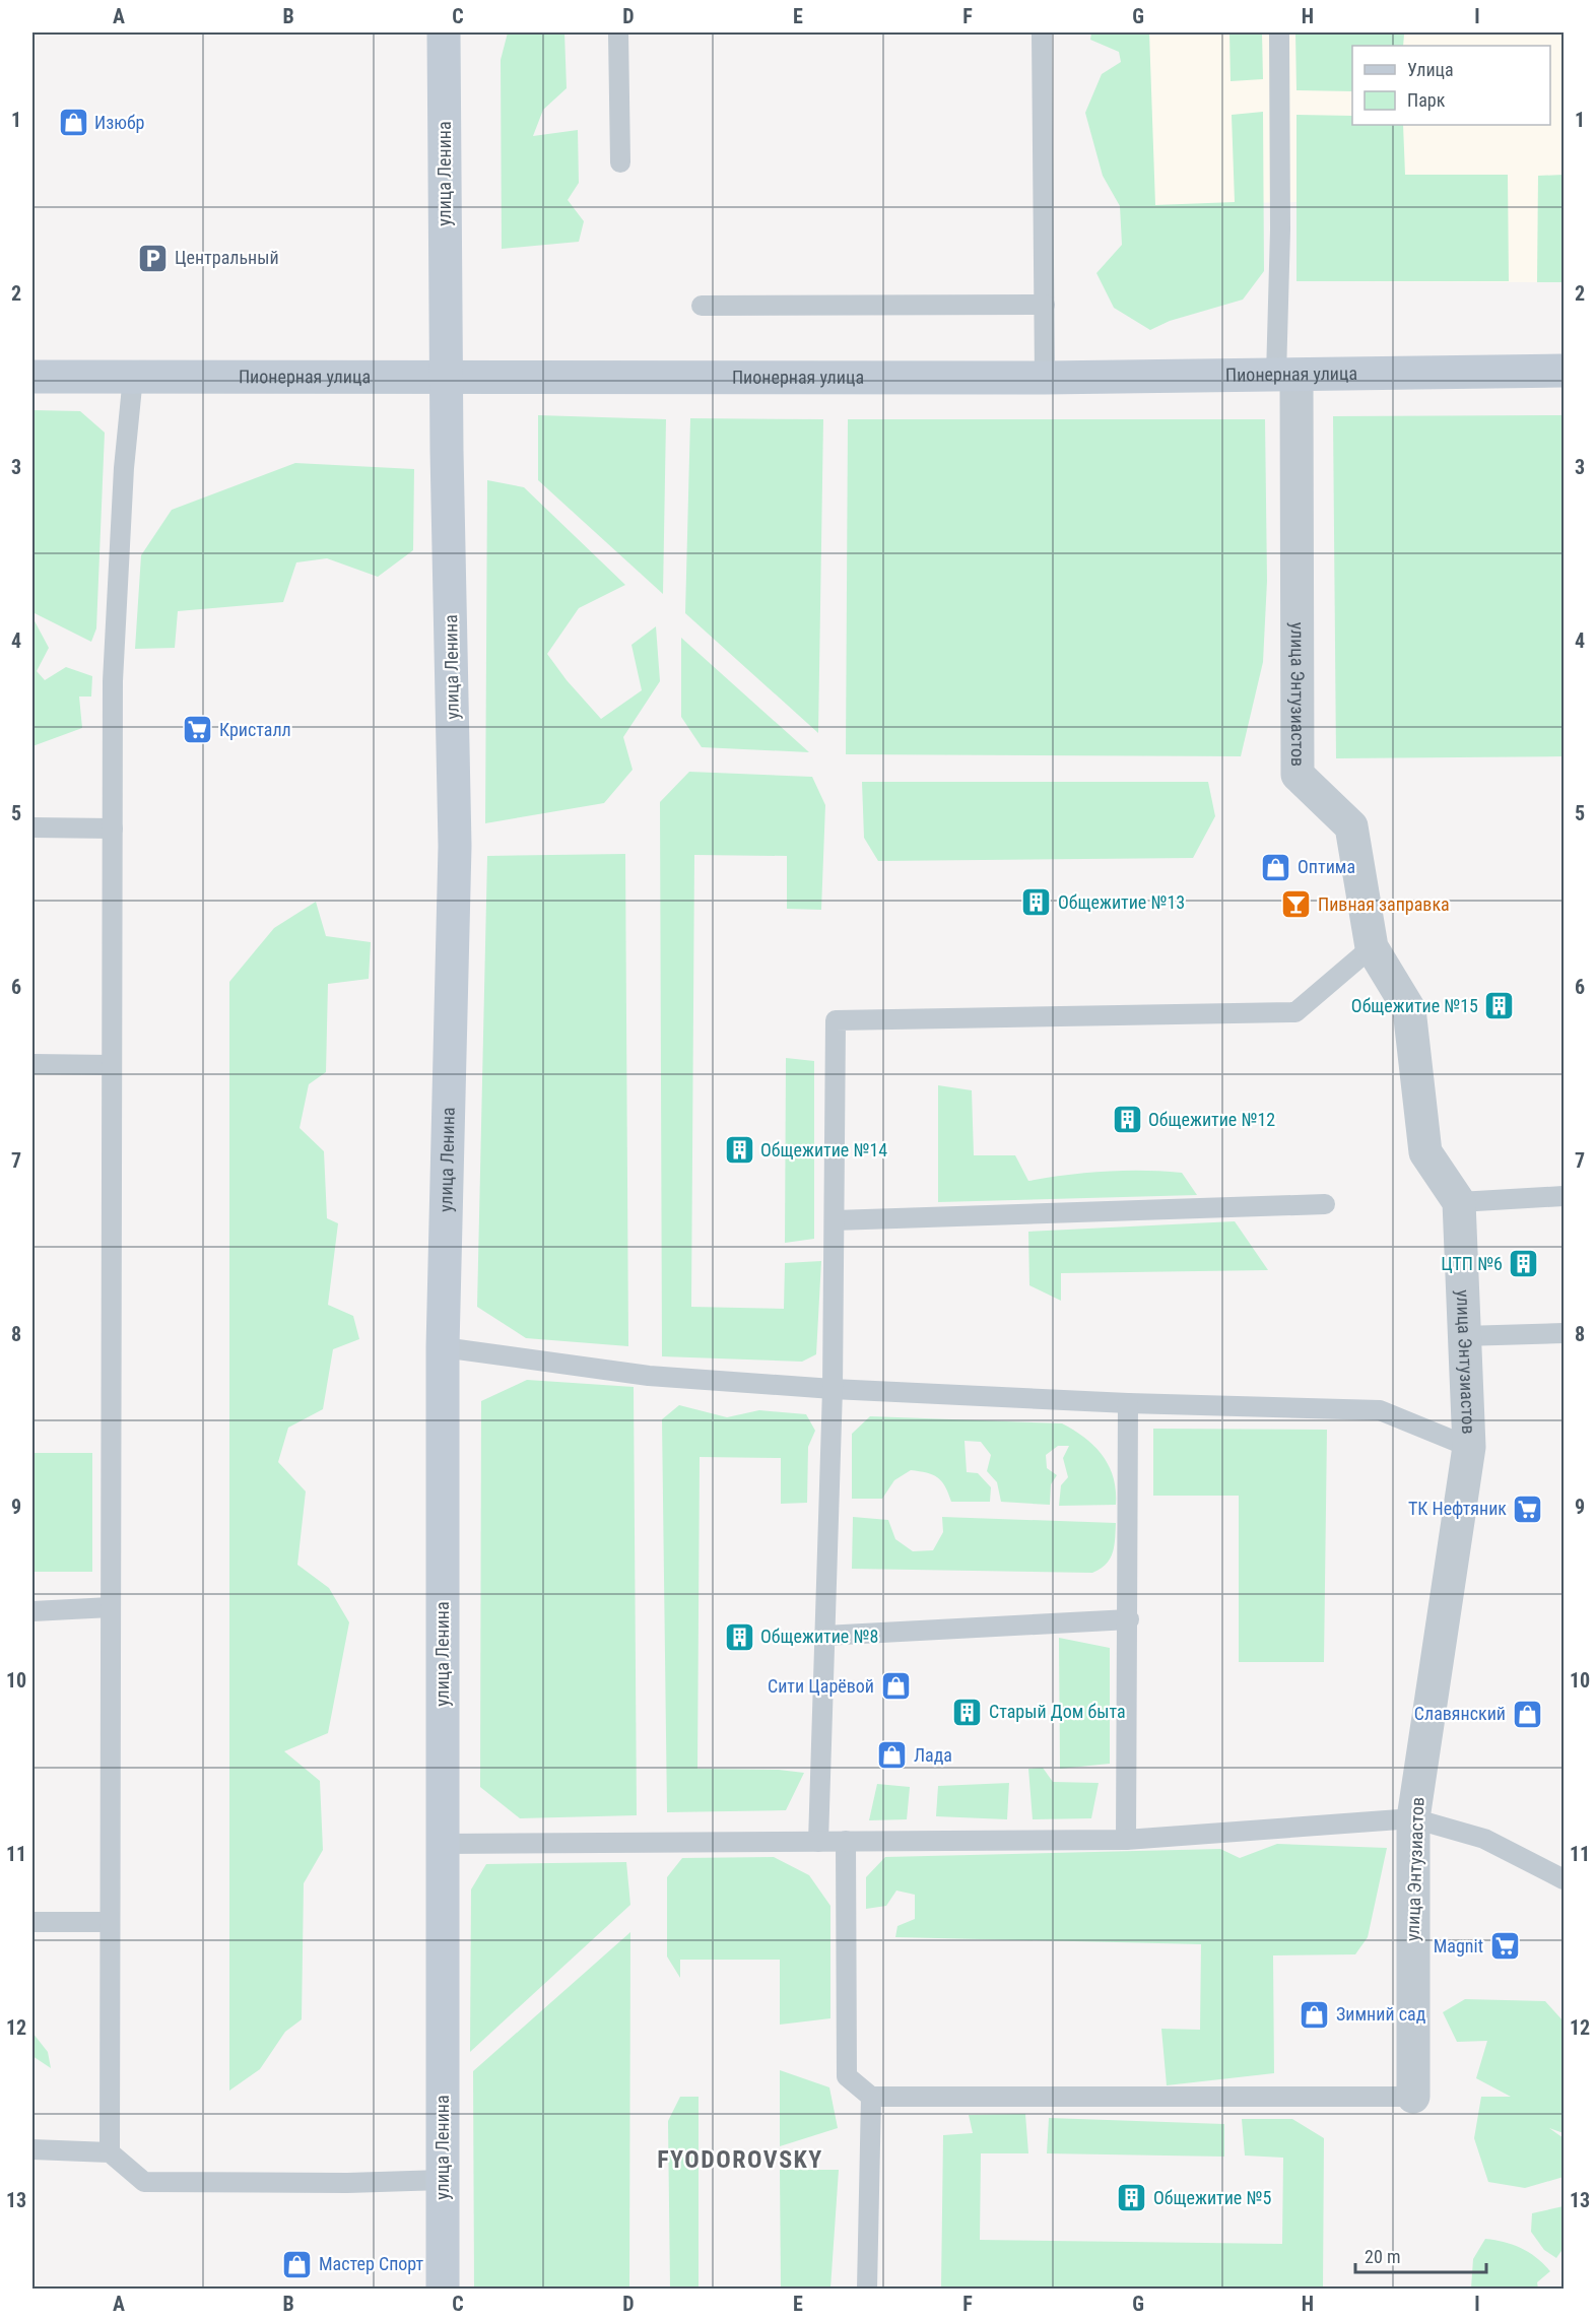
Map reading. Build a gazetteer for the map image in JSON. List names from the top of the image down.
{
  "streets": {
    "street": ["улица Ленина", "Пионерная улица", "улица Энтузиастов"]
  },
  "crossings": [
    ["улица Ленина", "Пионерная улица"],
    ["Пионерная улица", "улица Энтузиастов"]
  ],
  "districts": ["FYODOROVSKY"],
  "places": {
    "shop": [
      "Изюбр",
      "Оптима",
      "Сити Царёвой",
      "Славянский",
      "Лада",
      "Зимний сад",
      "Мастер Спорт"
    ],
    "parking": ["Центральный"],
    "supermarket": ["Кристалл", "ТК Нефтяник", "Magnit"],
    "building": [
      "Общежитие №13",
      "Общежитие №15",
      "Общежитие №12",
      "Общежитие №14",
      "ЦТП №6",
      "Общежитие №8",
      "Старый Дом быта",
      "Общежитие №5"
    ],
    "bar": ["Пивная заправка"]
  },
  "legend": ["Улица", "Парк"],
  "scale_bar": "20 m",
  "grid": {
    "columns": [
      "A",
      "B",
      "C",
      "D",
      "E",
      "F",
      "G",
      "H",
      "I"
    ],
    "rows": [
      "1",
      "2",
      "3",
      "4",
      "5",
      "6",
      "7",
      "8",
      "9",
      "10",
      "11",
      "12",
      "13"
    ]
  }
}
